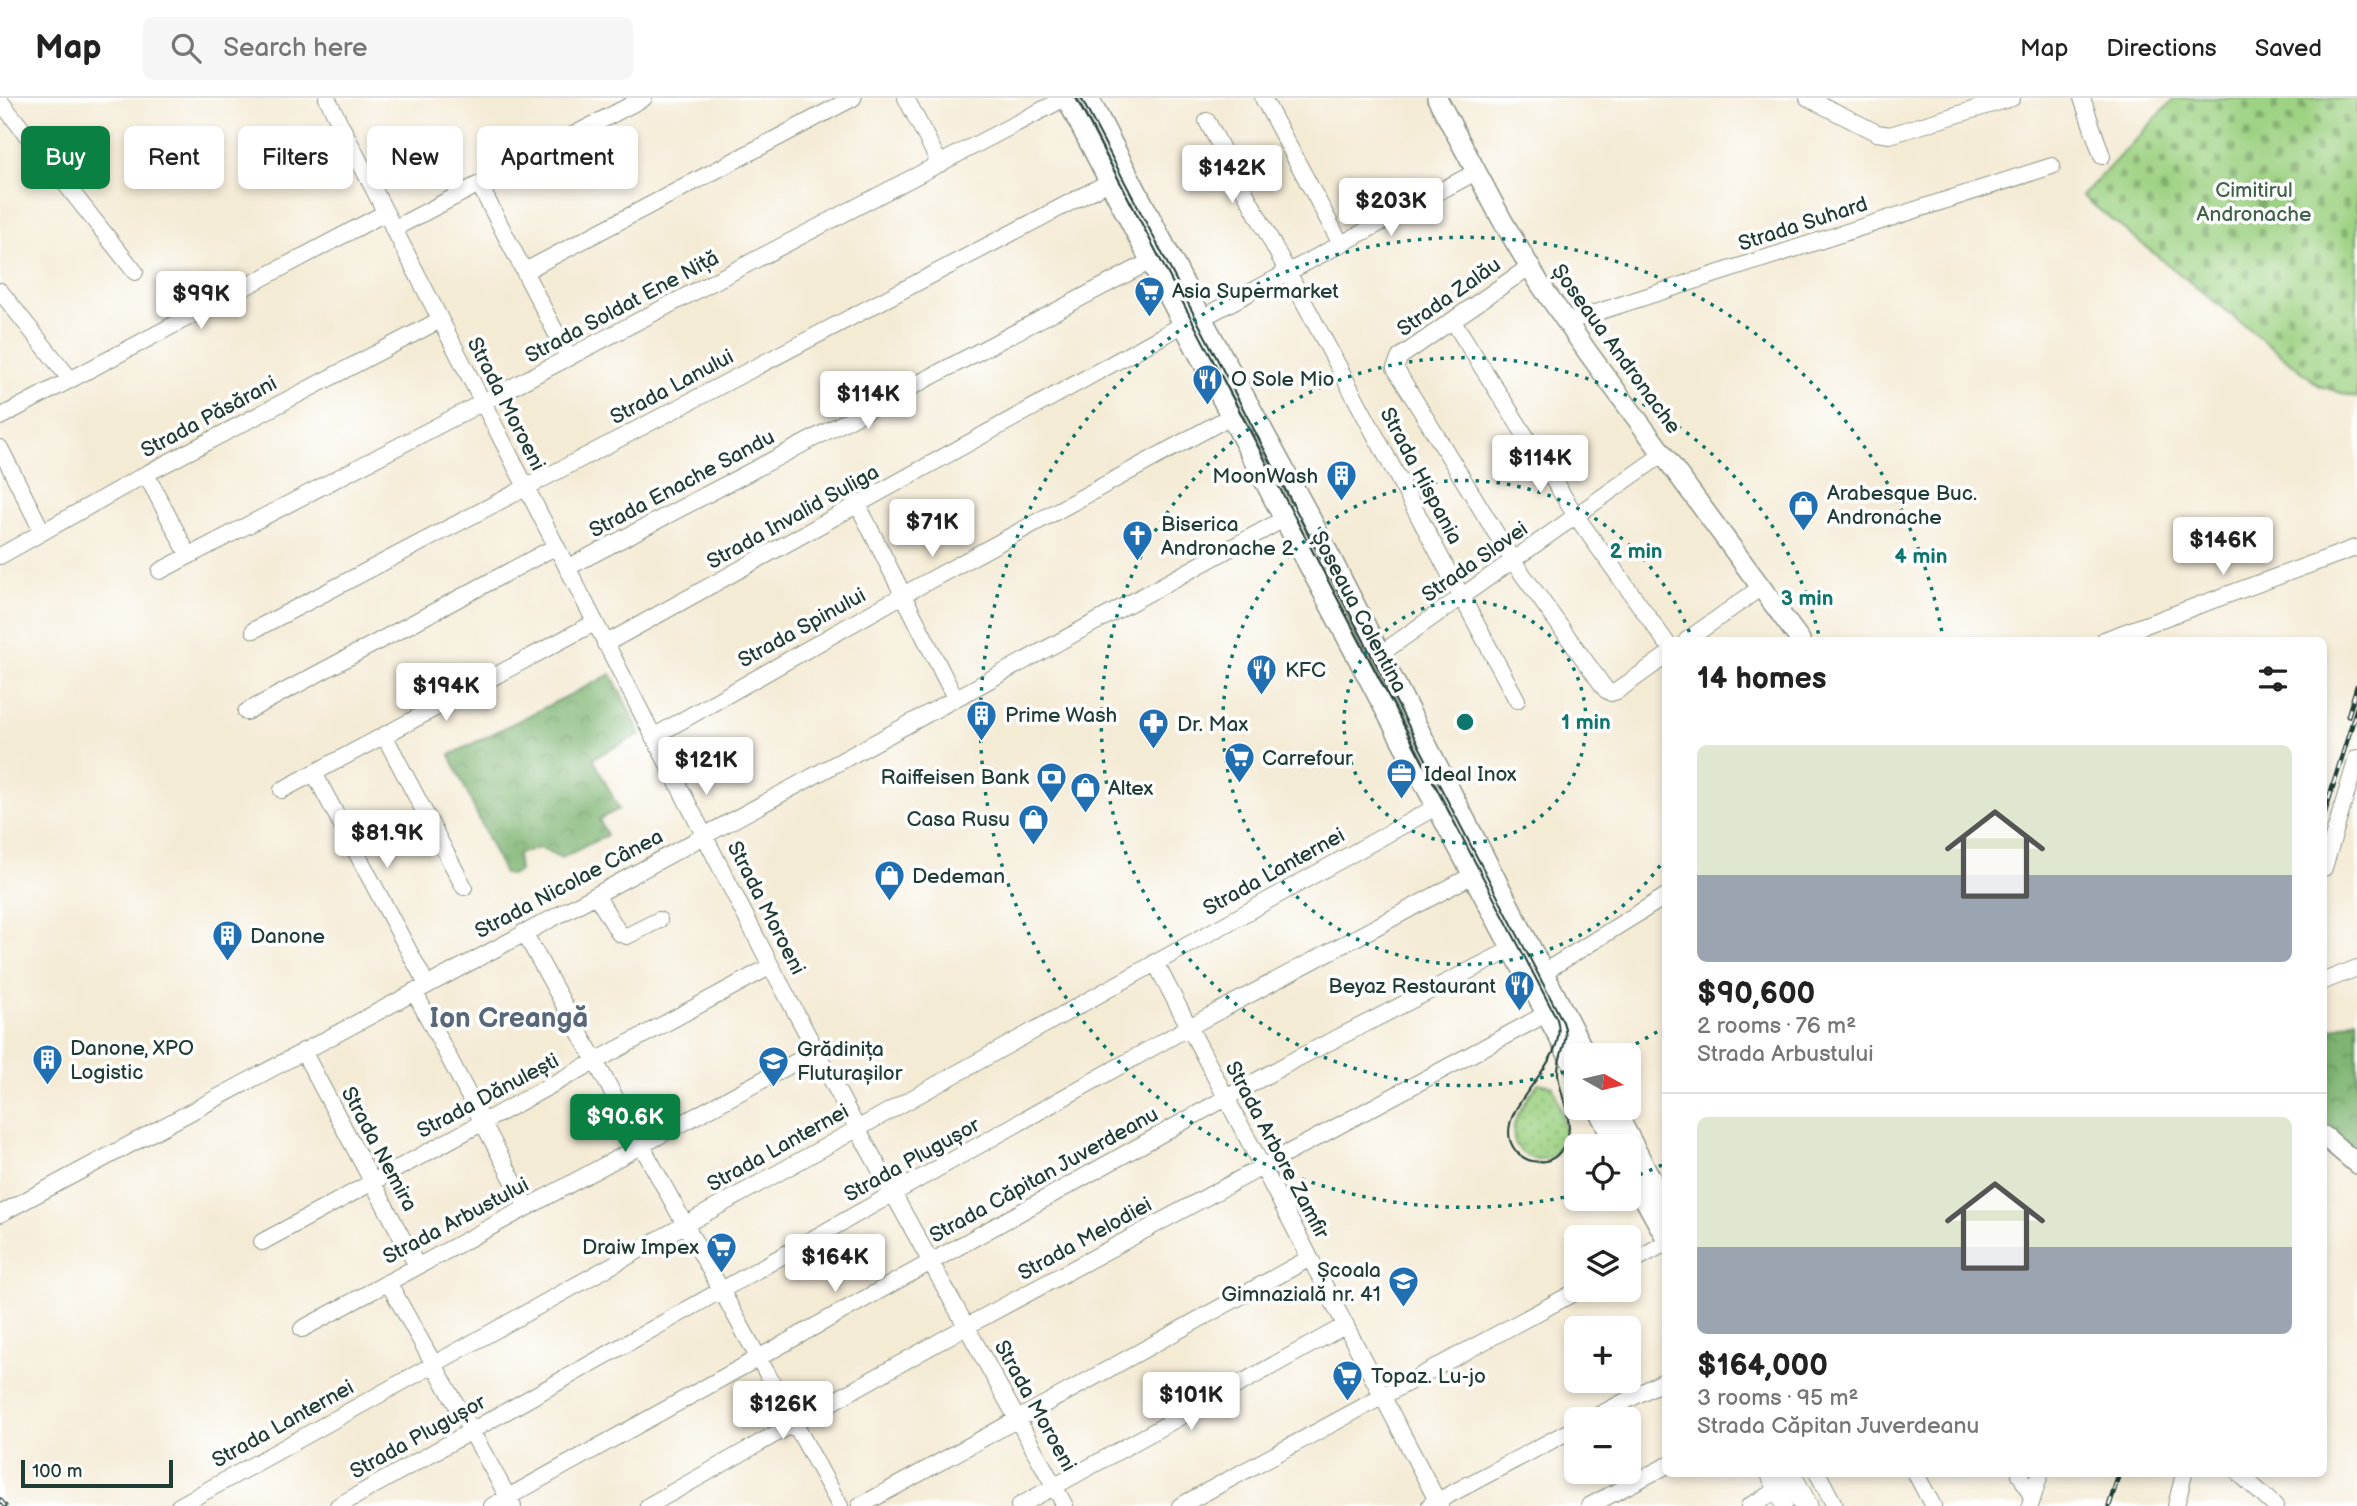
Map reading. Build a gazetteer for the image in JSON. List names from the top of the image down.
{
  "streets": {
    "main road": ["Șoseaua Andronache", "Șoseaua Colentina"],
    "street": [
      "Strada Suhard",
      "Strada Zalău",
      "Strada Soldat Ene Niță",
      "Strada Lanului",
      "Strada Moroeni",
      "Strada Păsărani",
      "Strada Hispania",
      "Strada Enache Sandu",
      "Strada Invalid Suliga",
      "Strada Slovei",
      "Strada Spinului",
      "Strada Lanternei",
      "Strada Nicolae Cânea",
      "Strada Dănulești",
      "Strada Nemira",
      "Strada Arbore Zamfir",
      "Strada Plugușor",
      "Strada Căpitan Juverdeanu",
      "Strada Arbustului",
      "Strada Melodiei"
    ]
  },
  "crossings": [
    ["Strada Suhard", "Șoseaua Andronache"],
    ["Strada Zalău", "Șoseaua Andronache"],
    ["Strada Zalău", "Strada Slovei"],
    ["Strada Soldat Ene Niță", "Strada Moroeni"],
    ["Strada Soldat Ene Niță", "Șoseaua Colentina"],
    ["Șoseaua Andronache", "Strada Invalid Suliga"],
    ["Șoseaua Andronache", "Strada Slovei"],
    ["Strada Lanului", "Strada Moroeni"],
    ["Strada Lanului", "Șoseaua Colentina"],
    ["Strada Moroeni", "Strada Păsărani"],
    ["Strada Moroeni", "Strada Enache Sandu"],
    ["Strada Moroeni", "Strada Invalid Suliga"],
    ["Strada Moroeni", "Strada Spinului"],
    ["Strada Moroeni", "Strada Lanternei"],
    ["Strada Moroeni", "Strada Nicolae Cânea"],
    ["Strada Moroeni", "Strada Dănulești"],
    ["Strada Moroeni", "Strada Plugușor"],
    ["Strada Moroeni", "Strada Căpitan Juverdeanu"],
    ["Strada Moroeni", "Strada Arbustului"],
    ["Strada Moroeni", "Strada Melodiei"],
    ["Strada Hispania", "Strada Invalid Suliga"],
    ["Strada Hispania", "Strada Slovei"],
    ["Strada Enache Sandu", "Șoseaua Colentina"],
    ["Strada Invalid Suliga", "Șoseaua Colentina"],
    ["Strada Slovei", "Șoseaua Colentina"],
    ["Șoseaua Colentina", "Strada Spinului"],
    ["Șoseaua Colentina", "Strada Lanternei"],
    ["Șoseaua Colentina", "Strada Nicolae Cânea"],
    ["Șoseaua Colentina", "Strada Plugușor"],
    ["Șoseaua Colentina", "Strada Căpitan Juverdeanu"],
    ["Șoseaua Colentina", "Strada Melodiei"],
    ["Strada Lanternei", "Strada Arbore Zamfir"],
    ["Strada Nicolae Cânea", "Strada Nemira"],
    ["Strada Dănulești", "Strada Nemira"],
    ["Strada Nemira", "Strada Arbustului"],
    ["Strada Arbore Zamfir", "Strada Plugușor"],
    ["Strada Arbore Zamfir", "Strada Căpitan Juverdeanu"],
    ["Strada Arbore Zamfir", "Strada Melodiei"]
  ],
  "districts": ["Ion Creangă"],
  "parks": ["Cimitirul Andronache"],
  "places": {
    "supermarket": [
      "Asia Supermarket",
      "Carrefour",
      "Draiw Impex",
      "Topaz. Lu-jo"
    ],
    "restaurant": ["O Sole Mio", "KFC", "Beyaz Restaurant"],
    "building": [
      "MoonWash",
      "Prime Wash",
      "Danone",
      "Danone, XPO Logistic"
    ],
    "shop": [
      "Arabesque Buc. Andronache",
      "Altex",
      "Casa Rusu",
      "Dedeman"
    ],
    "church": ["Biserica Andronache 2"],
    "pharmacy": ["Dr. Max"],
    "office": ["Ideal Inox"],
    "bank": ["Raiffeisen Bank"],
    "school or university": ["Grădinița Fluturașilor", "Școala Gimnazială nr. 41"]
  },
  "scale_bar": "100 m",
  "north": "right",
  "page": {
    "header": "Map",
    "search": "Search here",
    "nav": ["Map", "Directions", "Saved"],
    "chip": [
      "Buy",
      "Rent",
      "Filters",
      "New",
      "Apartment"
    ],
    "price": [
      "$142K",
      "$203K",
      "$99K",
      "$114K",
      "$114K",
      "$71K",
      "$146K",
      "$194K",
      "$121K",
      "$81.9K",
      "$90.6K",
      "$164K",
      "$101K",
      "$126K"
    ],
    "heading": "14 homes",
    "list": [
      {
        "name": "$90,600",
        "note": "2 rooms · 76 m² · Strada Arbustului"
      },
      {
        "name": "$164,000",
        "note": "3 rooms · 95 m² · Strada Căpitan Juverdeanu"
      }
    ],
    "map_buttons": ["+", "−"],
    "scale": "100 m"
  },
  "rings": [
    "2 min",
    "4 min",
    "3 min",
    "1 min"
  ]
}
